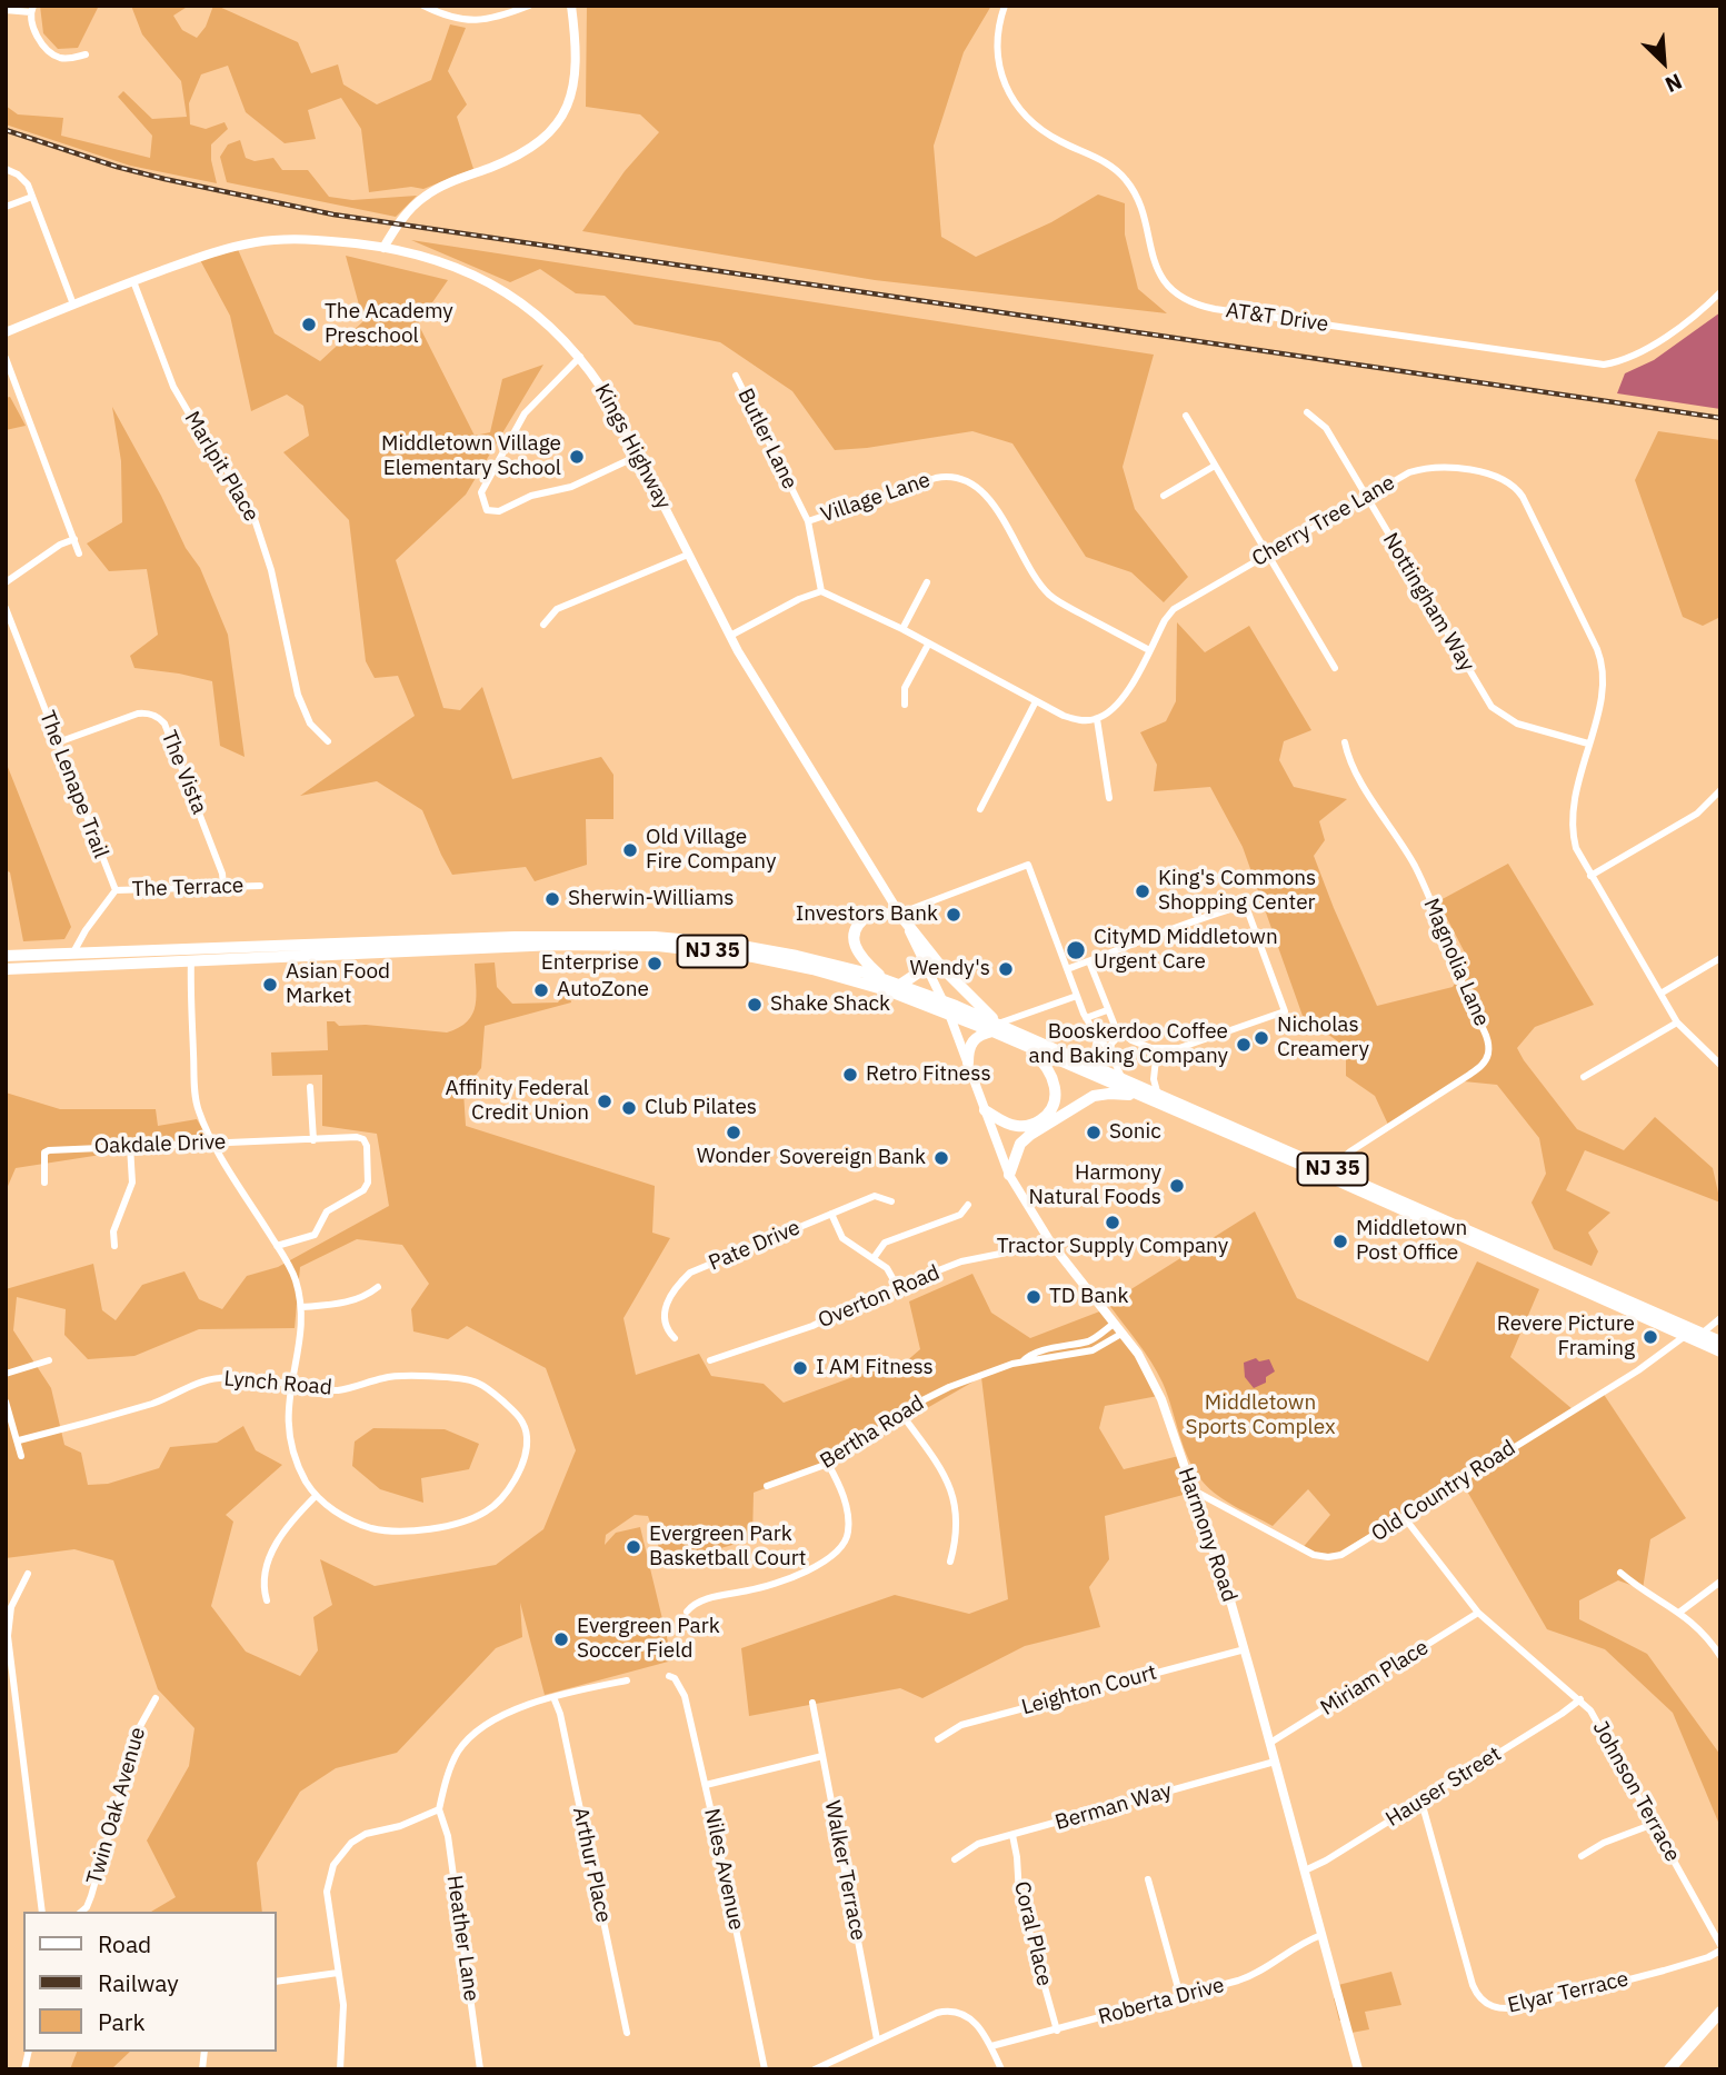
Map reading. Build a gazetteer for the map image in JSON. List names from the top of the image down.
{
  "streets": {
    "main road": ["NJ 35"],
    "street": [
      "AT&T Drive",
      "Butler Lane",
      "Kings Highway",
      "Marlpit Place",
      "Village Lane",
      "Cherry Tree Lane",
      "Nottingham Way",
      "The Vista",
      "The Lenape Trail",
      "The Terrace",
      "Magnolia Lane",
      "Oakdale Drive",
      "Pate Drive",
      "Overton Road",
      "Lynch Road",
      "Bertha Road",
      "Old Country Road",
      "Harmony Road",
      "Miriam Place",
      "Leighton Court",
      "Hauser Street",
      "Johnson Terrace",
      "Twin Oak Avenue",
      "Berman Way",
      "Arthur Place",
      "Niles Avenue",
      "Walker Terrace",
      "Coral Place",
      "Heather Lane",
      "Elyar Terrace",
      "Roberta Drive"
    ]
  },
  "crossings": [
    ["Butler Lane", "Village Lane"],
    ["Kings Highway", "Marlpit Place"],
    ["Kings Highway", "NJ 35"],
    ["Kings Highway", "Harmony Road"],
    ["Village Lane", "Cherry Tree Lane"],
    ["Cherry Tree Lane", "Nottingham Way"],
    ["The Vista", "The Lenape Trail"],
    ["The Vista", "The Terrace"],
    ["The Lenape Trail", "The Terrace"],
    ["NJ 35", "Magnolia Lane"],
    ["NJ 35", "Old Country Road"],
    ["NJ 35", "Harmony Road"],
    ["Overton Road", "Harmony Road"],
    ["Bertha Road", "Harmony Road"],
    ["Old Country Road", "Harmony Road"],
    ["Old Country Road", "Johnson Terrace"],
    ["Harmony Road", "Miriam Place"],
    ["Harmony Road", "Leighton Court"],
    ["Harmony Road", "Hauser Street"],
    ["Harmony Road", "Berman Way"],
    ["Harmony Road", "Roberta Drive"],
    ["Miriam Place", "Johnson Terrace"],
    ["Hauser Street", "Johnson Terrace"],
    ["Hauser Street", "Elyar Terrace"],
    ["Johnson Terrace", "Elyar Terrace"],
    ["Berman Way", "Coral Place"],
    ["Coral Place", "Roberta Drive"]
  ],
  "parks": ["Middletown Sports Complex"],
  "places": [
    "The Academy Preschool",
    "Middletown Village Elementary School",
    "Old Village Fire Company",
    "King's Commons Shopping Center",
    "Sherwin-Williams",
    "Investors Bank",
    "CityMD Middletown Urgent Care",
    "Enterprise",
    "Wendy's",
    "Asian Food Market",
    "AutoZone",
    "Shake Shack",
    "Nicholas Creamery",
    "Booskerdoo Coffee and Baking Company",
    "Retro Fitness",
    "Affinity Federal Credit Union",
    "Club Pilates",
    "Wonder",
    "Sonic",
    "Sovereign Bank",
    "Harmony Natural Foods",
    "Tractor Supply Company",
    "Middletown Post Office",
    "TD Bank",
    "Revere Picture Framing",
    "I AM Fitness",
    "Evergreen Park Basketball Court",
    "Evergreen Park Soccer Field"
  ],
  "legend": ["Road", "Railway", "Park"],
  "north": "bottom right"
}
